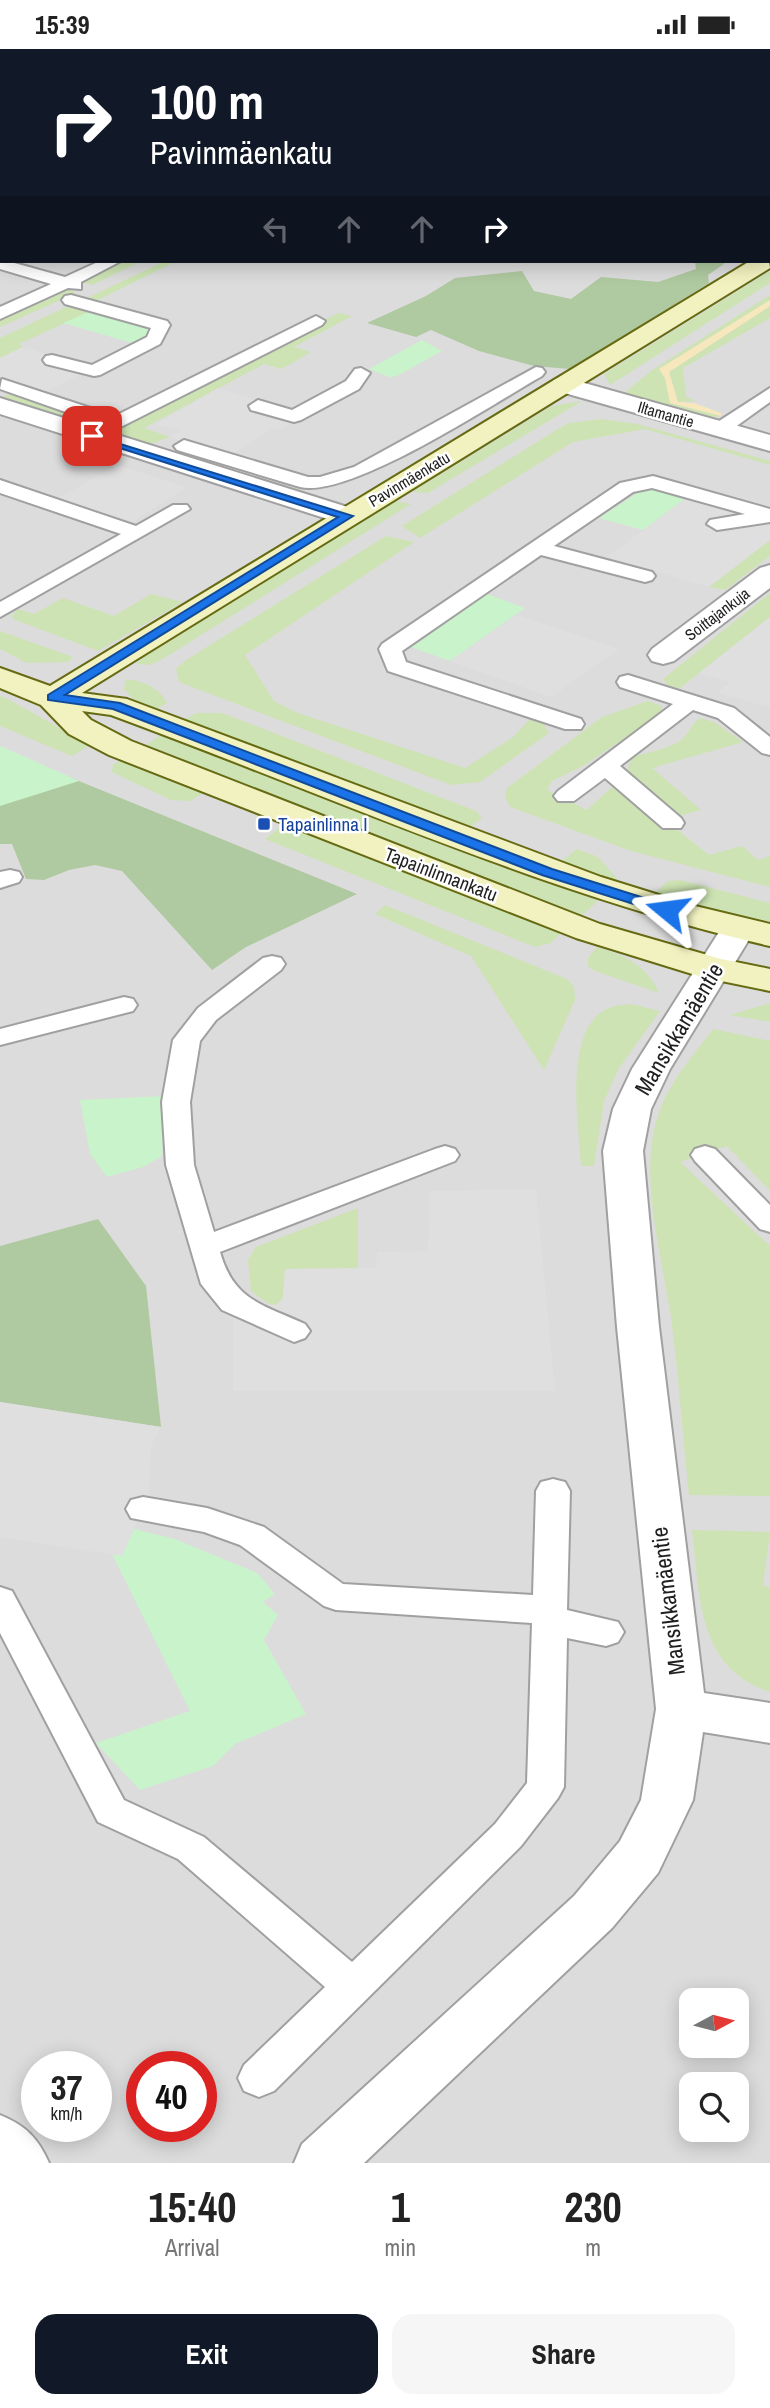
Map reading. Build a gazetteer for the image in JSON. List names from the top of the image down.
{
  "streets": {
    "street": [
      "Iltamantie",
      "Pavinmäenkatu",
      "Soittajankuja",
      "Tapainlinnankatu",
      "Mansikkamäentie"
    ]
  },
  "crossings": [
    ["Iltamantie", "Pavinmäenkatu"],
    ["Pavinmäenkatu", "Tapainlinnankatu"],
    ["Tapainlinnankatu", "Mansikkamäentie"]
  ],
  "places": {
    "transit": ["Tapainlinna I"]
  },
  "north": "right",
  "page": {
    "status": "15:39",
    "turn": ["100 m", "Pavinmäenkatu"],
    "speed": "37 km/h",
    "limit": "40",
    "eta": [
      "15:40",
      "Arrival",
      "1",
      "min",
      "230",
      "m"
    ],
    "buttons": ["Exit", "Share"]
  }
}
